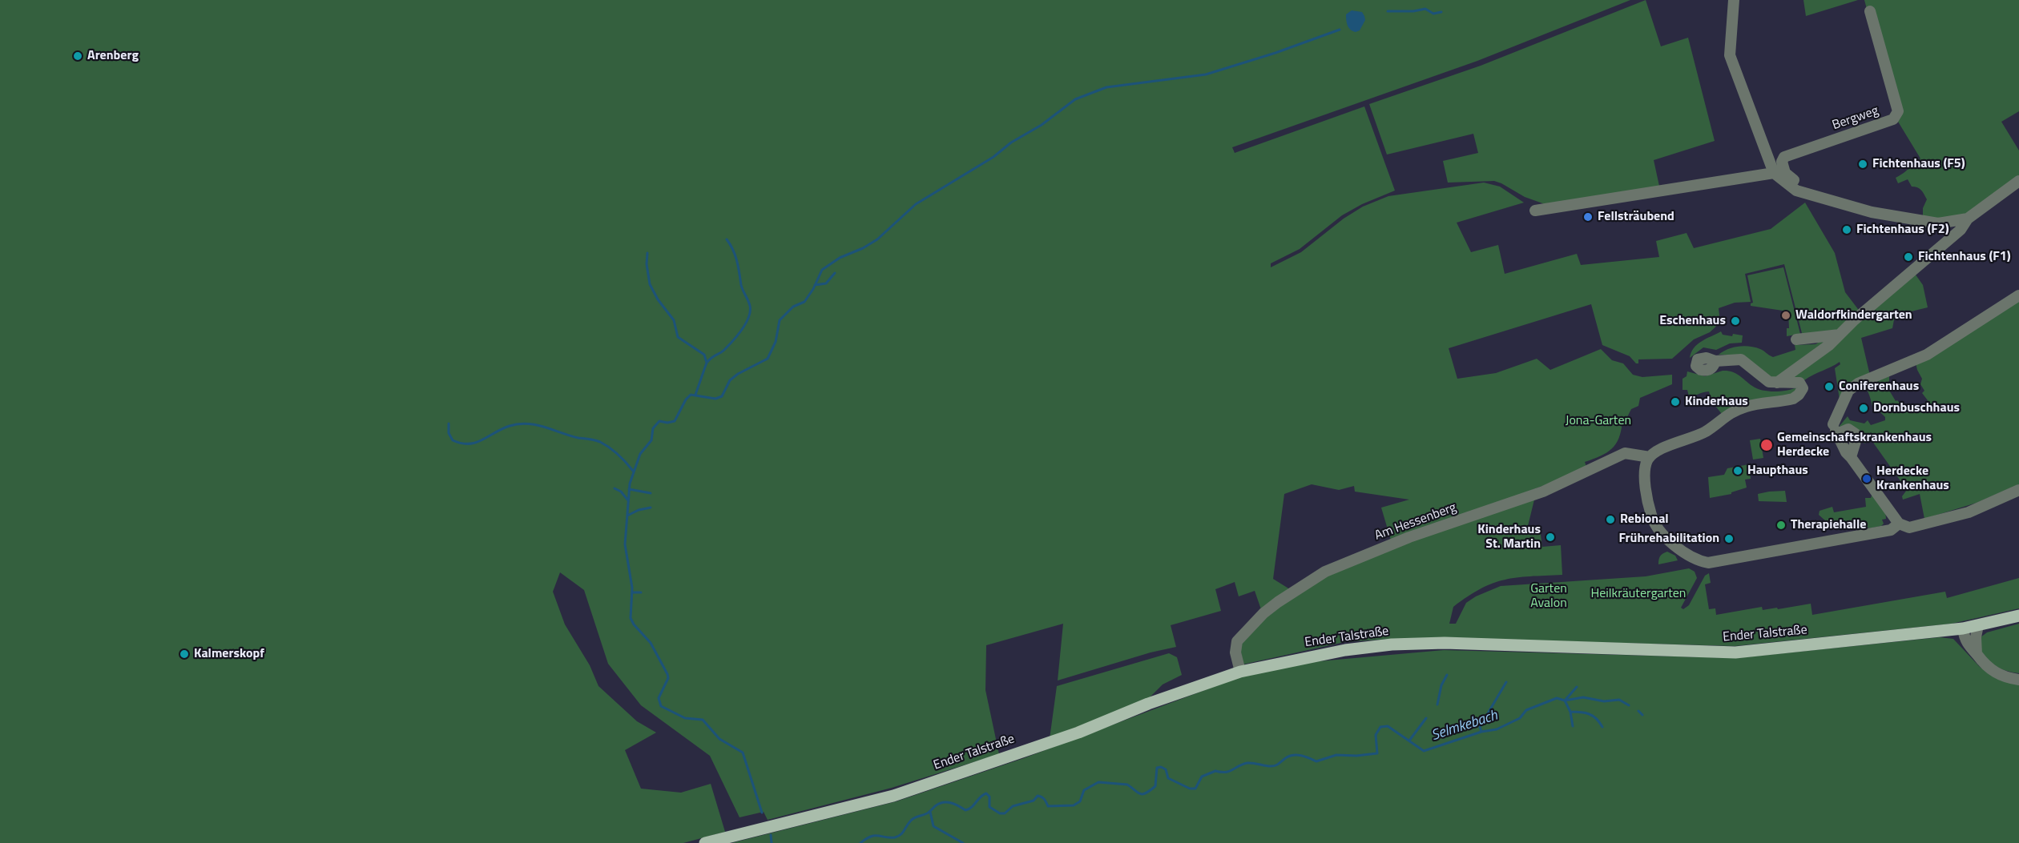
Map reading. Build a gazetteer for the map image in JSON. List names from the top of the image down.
{
  "streets": {
    "main road": ["Ender Talstraße"],
    "street": ["Bergweg", "Am Hessenberg"]
  },
  "crossings": [
    ["Am Hessenberg", "Ender Talstraße"]
  ],
  "water": ["Selmkebach"],
  "parks": ["Jona-Garten", "Garten Avalon", "Heilkräutergarten"],
  "places": [
    "Arenberg",
    "Fichtenhaus (F5)",
    "Fellsträubend",
    "Fichtenhaus (F2)",
    "Fichtenhaus (F1)",
    "Waldorfkindergarten",
    "Eschenhaus",
    "Coniferenhaus",
    "Kinderhaus",
    "Dornbuschhaus",
    "Gemeinschaftskrankenhaus Herdecke",
    "Haupthaus",
    "Herdecke Krankenhaus",
    "Rebional",
    "Therapiehalle",
    "Kinderhaus St. Martin",
    "Frührehabilitation",
    "Kalmerskopf"
  ]
}
